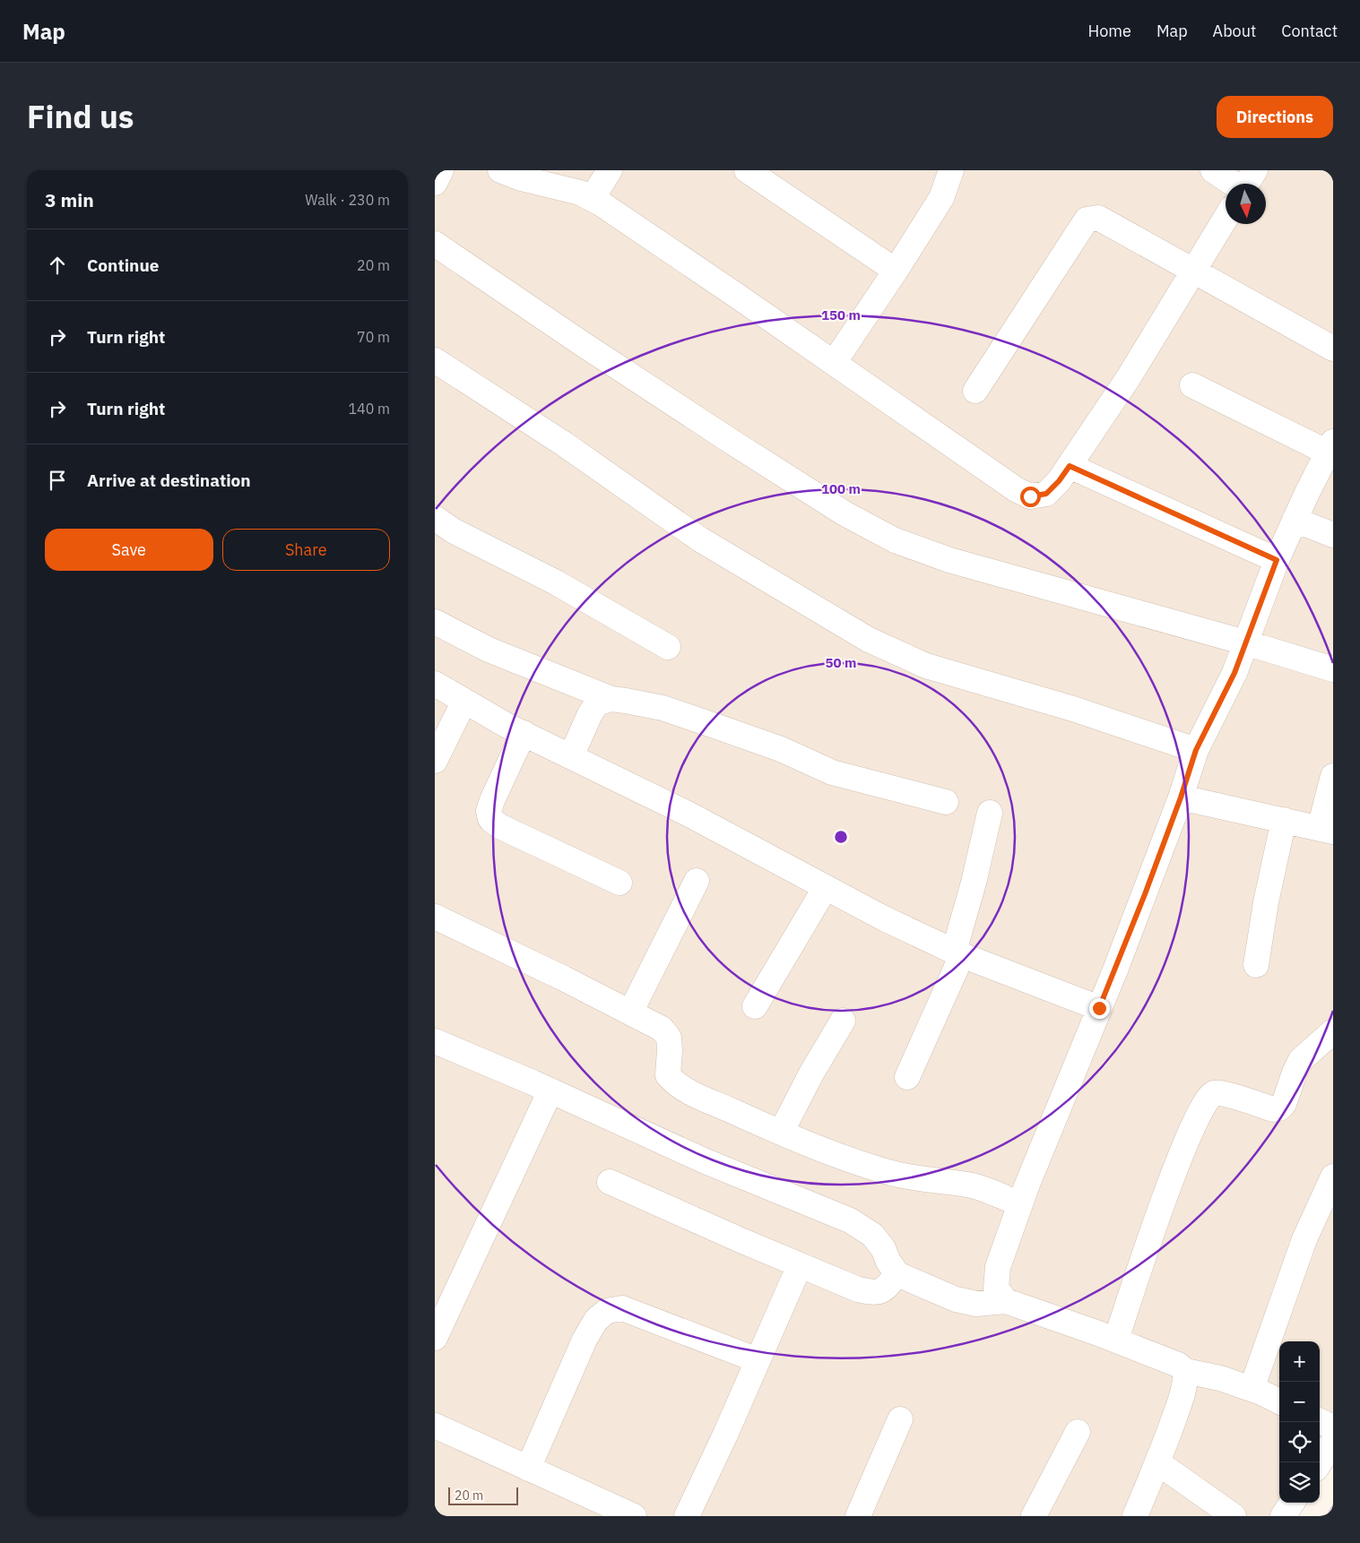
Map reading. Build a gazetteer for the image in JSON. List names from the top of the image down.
{
  "scale_bar": "20 m",
  "north": "bottom",
  "page": {
    "header": "Map",
    "nav": [
      "Home",
      "Map",
      "About",
      "Contact"
    ],
    "title": "Find us",
    "buttons": [
      "Directions",
      ["Save", "Share"]
    ],
    "heading": ["3 min", "Walk · 230 m"],
    "list": [
      ["Continue", "20 m"],
      ["Turn right", "70 m"],
      ["Turn right", "140 m"],
      "Arrive at destination"
    ],
    "map_buttons": ["+", "−"],
    "scale": "20 m"
  },
  "rings": ["150 m", "100 m", "50 m"]
}
